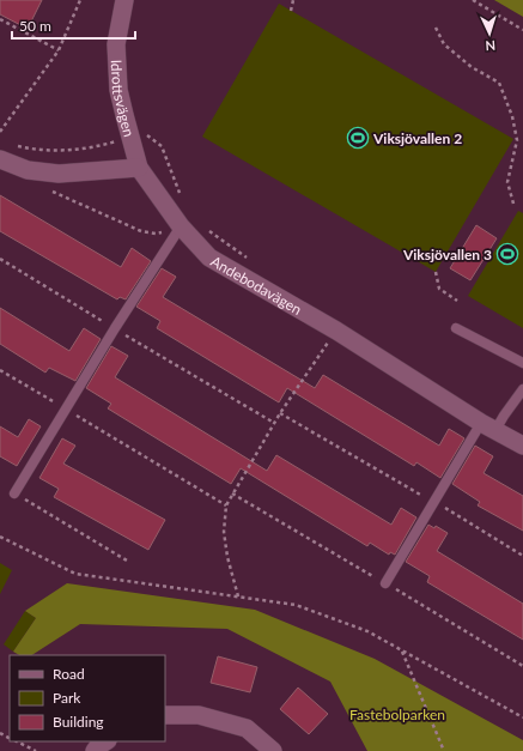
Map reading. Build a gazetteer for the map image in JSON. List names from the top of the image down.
{
  "streets": {
    "street": ["Idrottsvägen", "Andebodavägen"]
  },
  "crossings": [
    ["Idrottsvägen", "Andebodavägen"]
  ],
  "parks": ["Fastebolparken"],
  "places": {
    "sports": ["Viksjövallen 2", "Viksjövallen 3"]
  },
  "legend": ["Road", "Park", "Building"],
  "scale_bar": "50 m",
  "north": "bottom"
}
